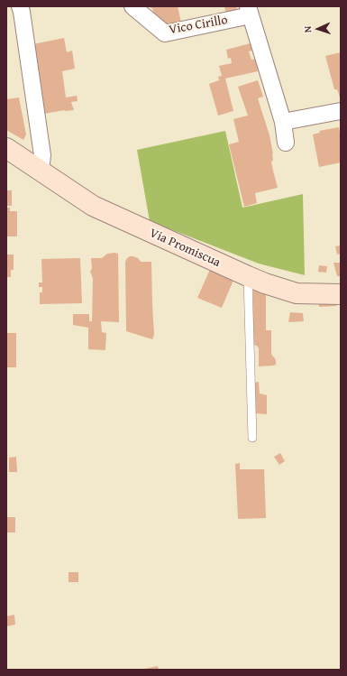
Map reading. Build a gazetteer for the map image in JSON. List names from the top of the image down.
{
  "streets": {
    "street": ["Vico Cirillo", "Via Promiscua"]
  },
  "north": "left"
}
